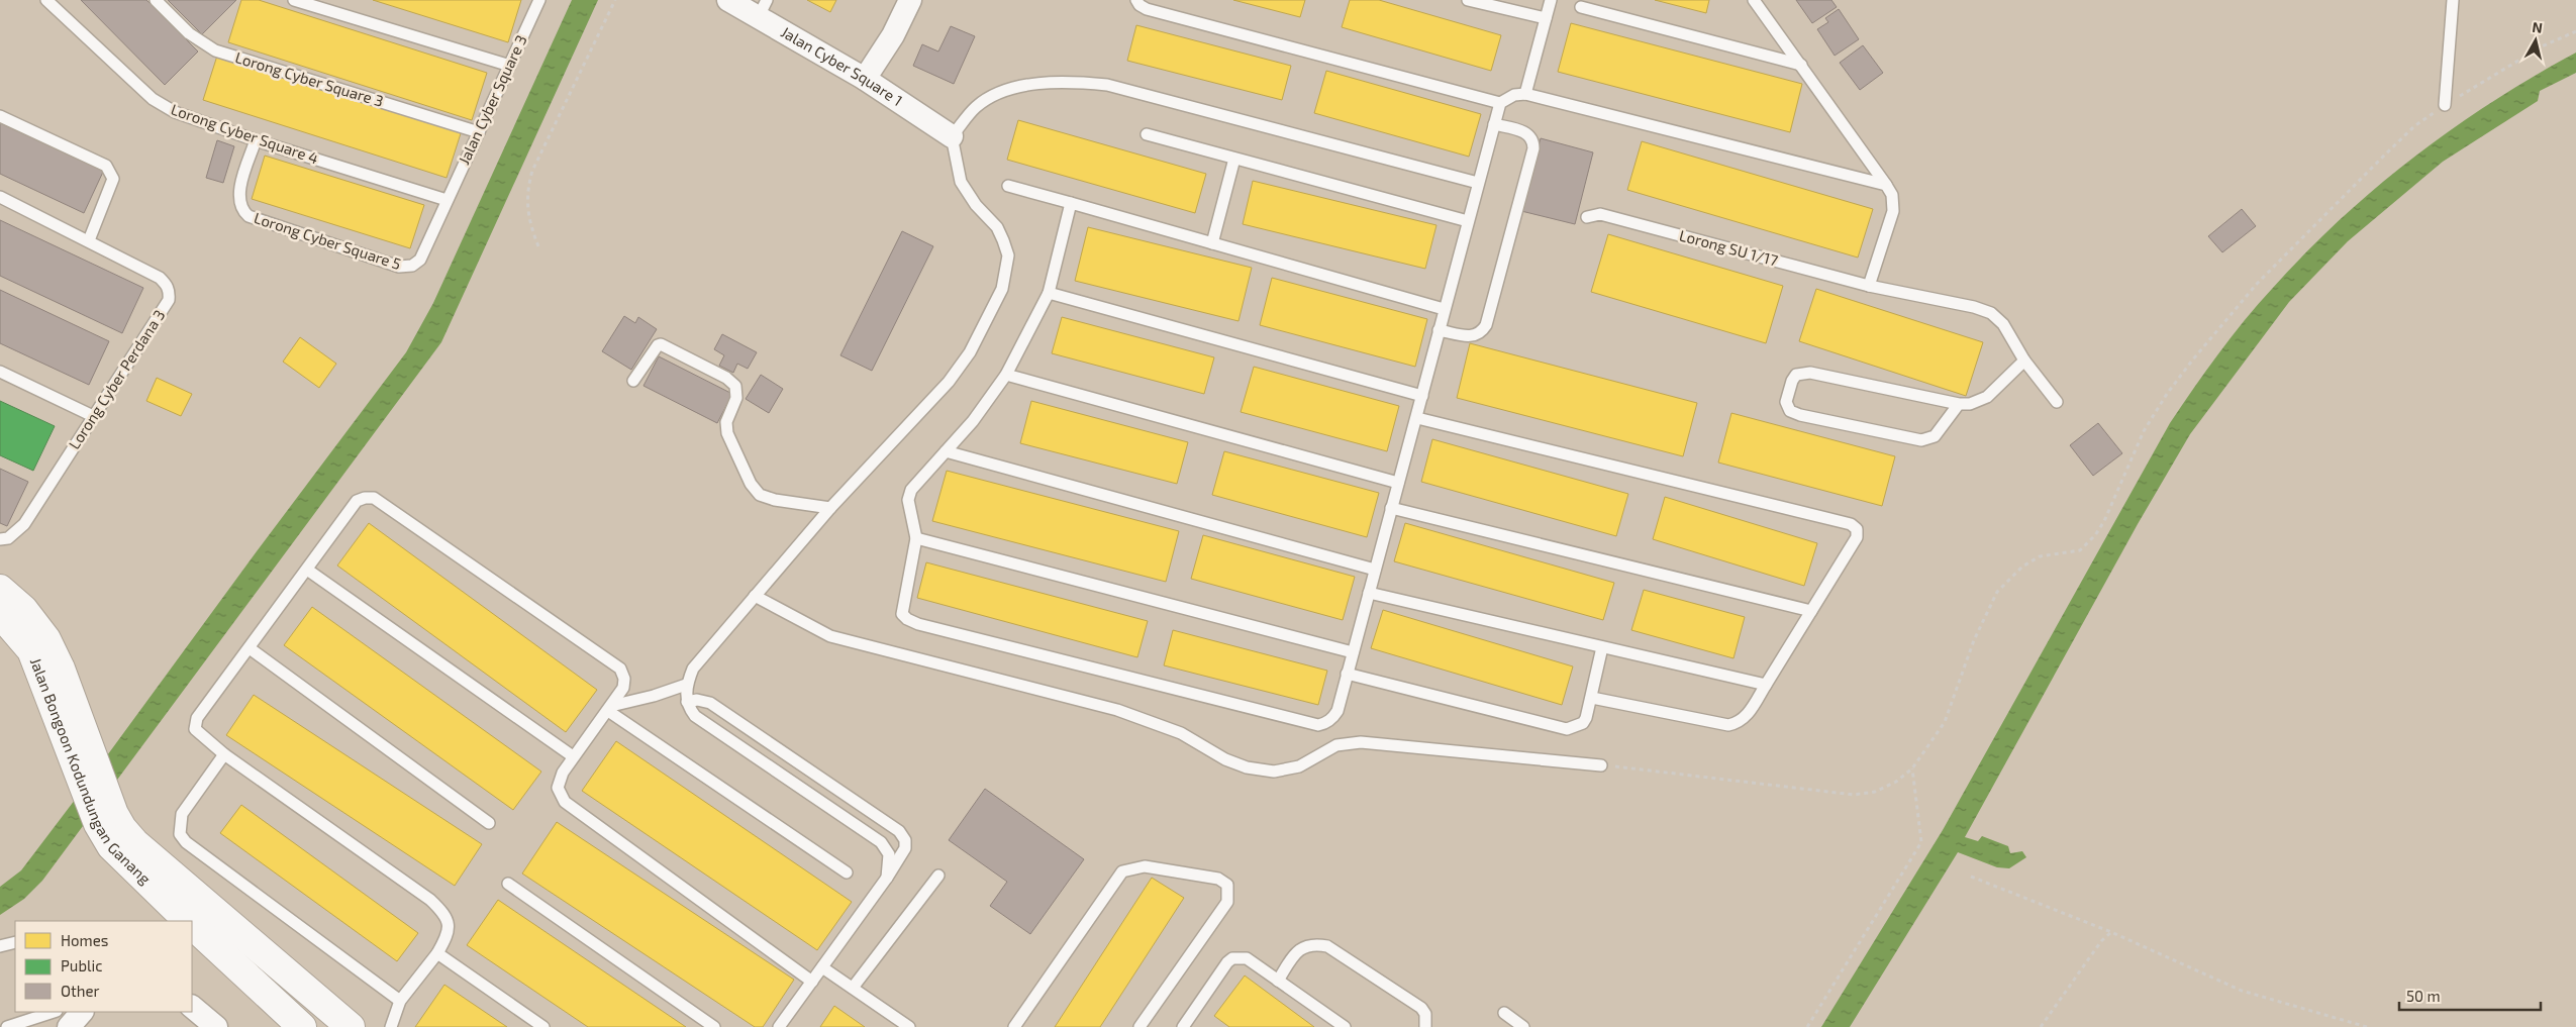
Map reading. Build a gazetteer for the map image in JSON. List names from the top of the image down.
{
  "streets": {
    "street": ["Jalan Cyber Square 1", "Jalan Bongoon Kodundungan Ganang"],
    "lane": [
      "Lorong Cyber Square 3",
      "Jalan Cyber Square 3",
      "Lorong Cyber Square 4",
      "Lorong Cyber Square 5",
      "Lorong SU 1/17",
      "Lorong Cyber Perdana 3"
    ]
  },
  "crossings": [
    ["Lorong Cyber Square 3", "Jalan Cyber Square 3"],
    ["Jalan Cyber Square 3", "Lorong Cyber Square 4"],
    ["Jalan Cyber Square 3", "Lorong Cyber Square 5"],
    ["Lorong Cyber Square 4", "Lorong Cyber Square 5"]
  ],
  "legend": ["Homes", "Public", "Other"],
  "scale_bar": "50 m",
  "north": "top"
}
